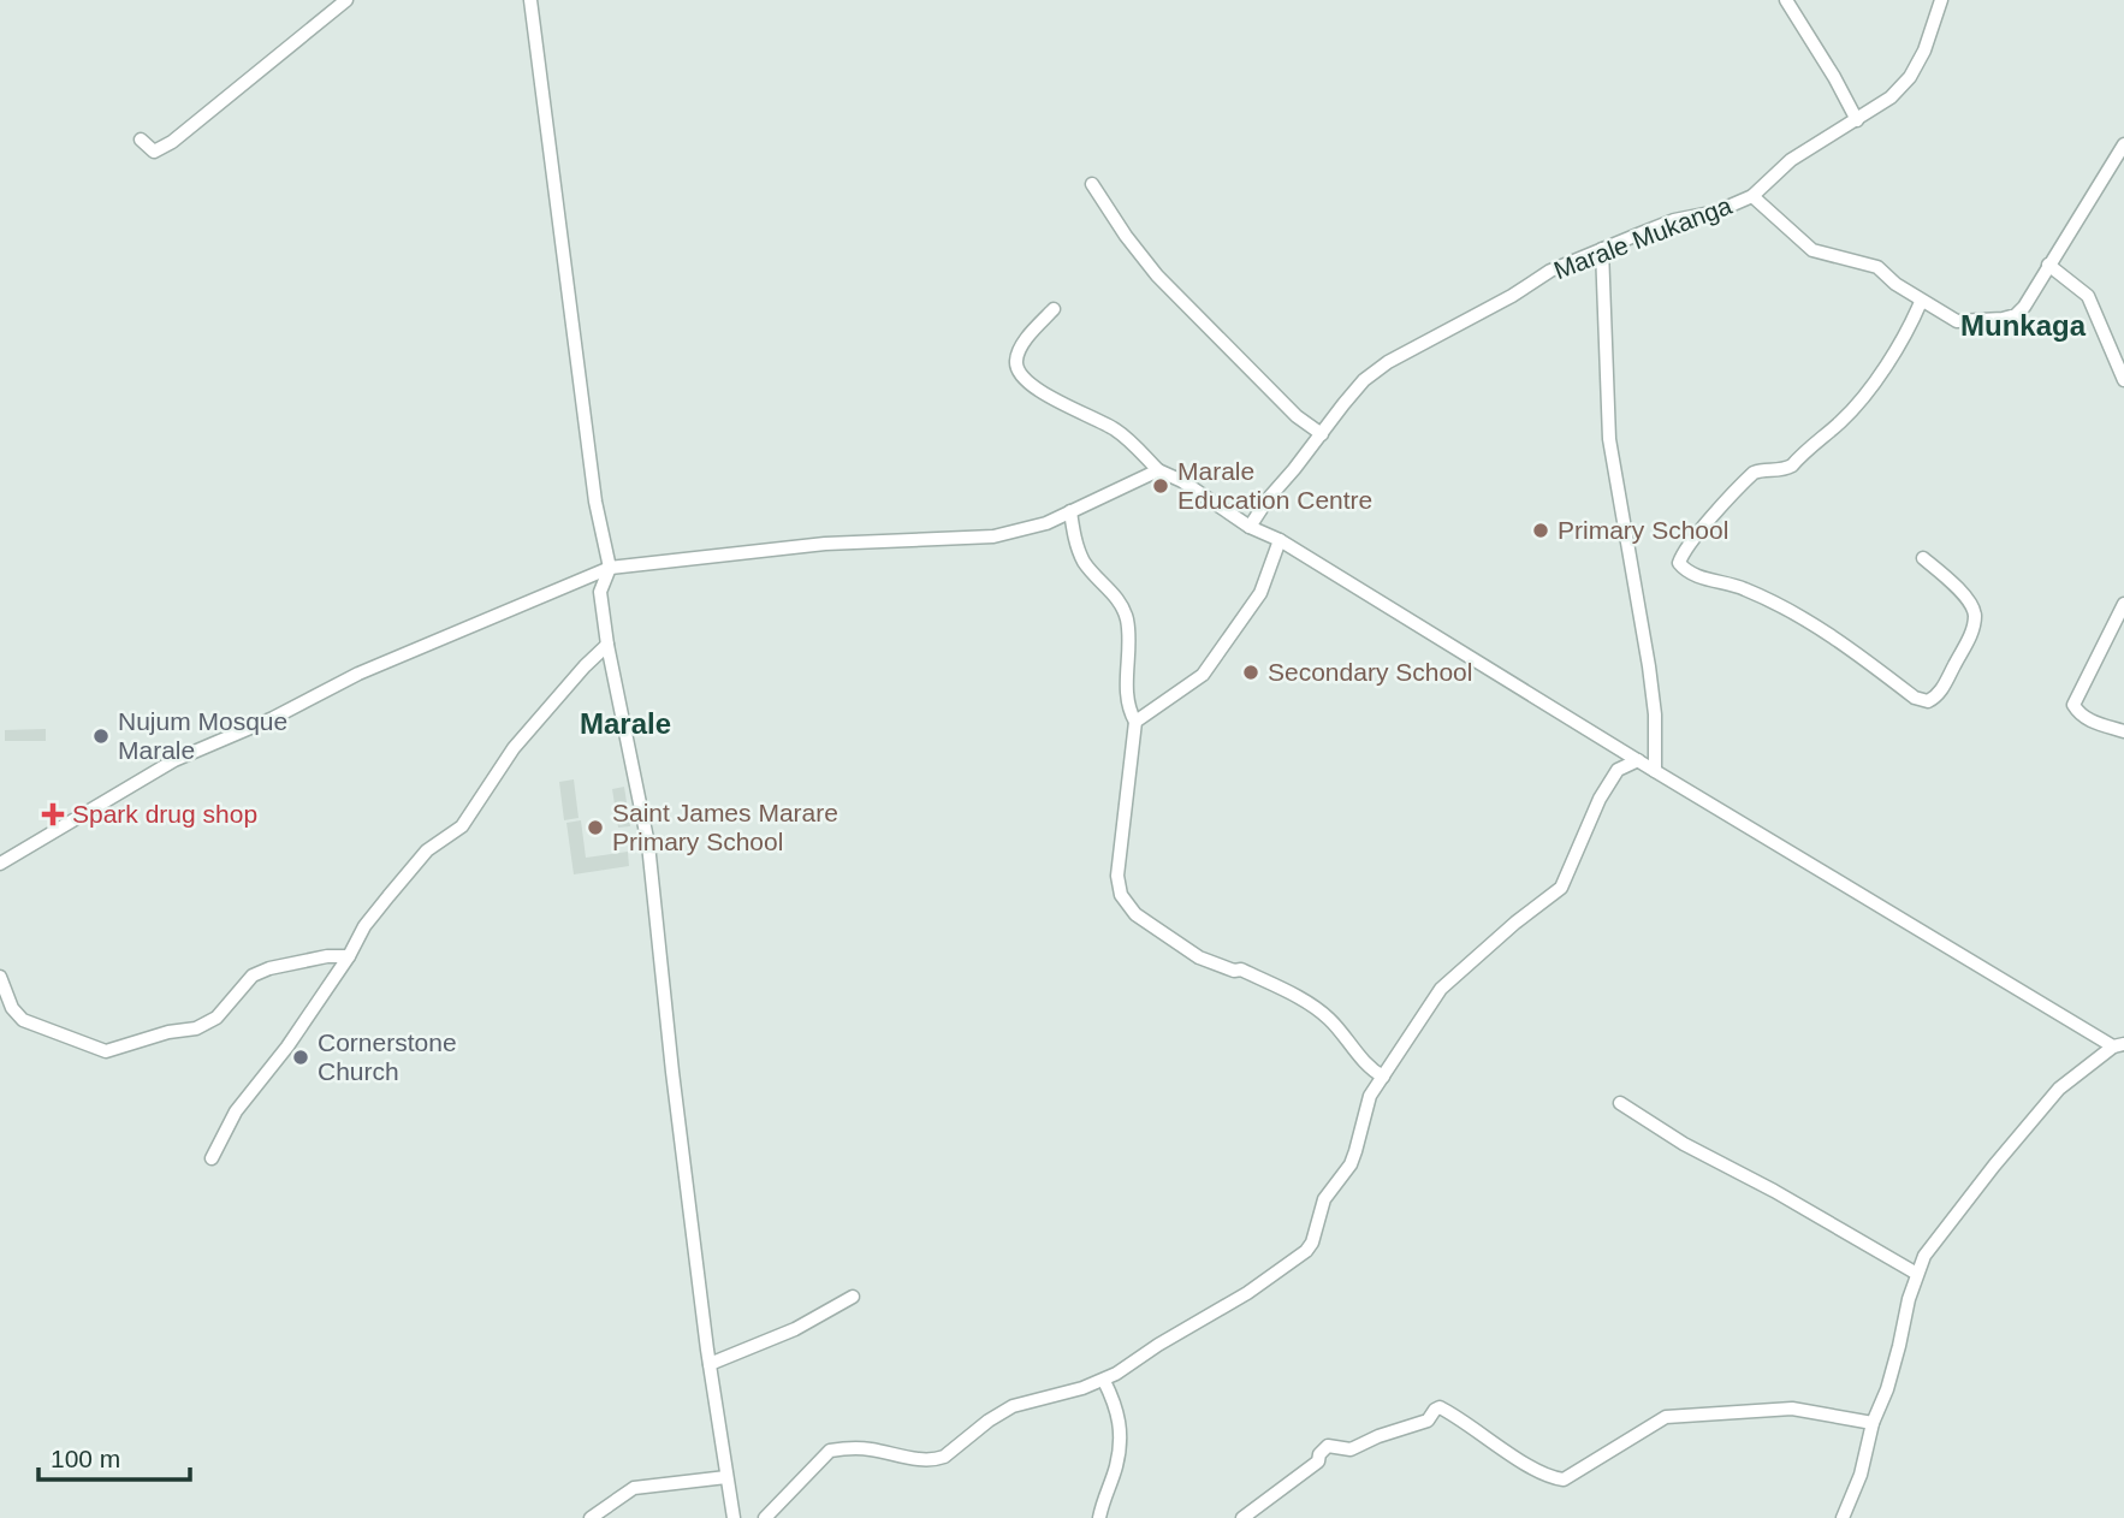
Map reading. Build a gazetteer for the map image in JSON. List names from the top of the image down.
{
  "streets": {
    "street": ["Marale Mukanga"]
  },
  "districts": ["Munkaga", "Marale"],
  "places": {
    "other": [
      "Marale Education Centre",
      "Primary School",
      "Secondary School",
      "Nujum Mosque Marale",
      "Saint James Marare Primary School",
      "Cornerstone Church"
    ],
    "health": ["Spark drug shop"]
  },
  "scale_bar": "100 m"
}
